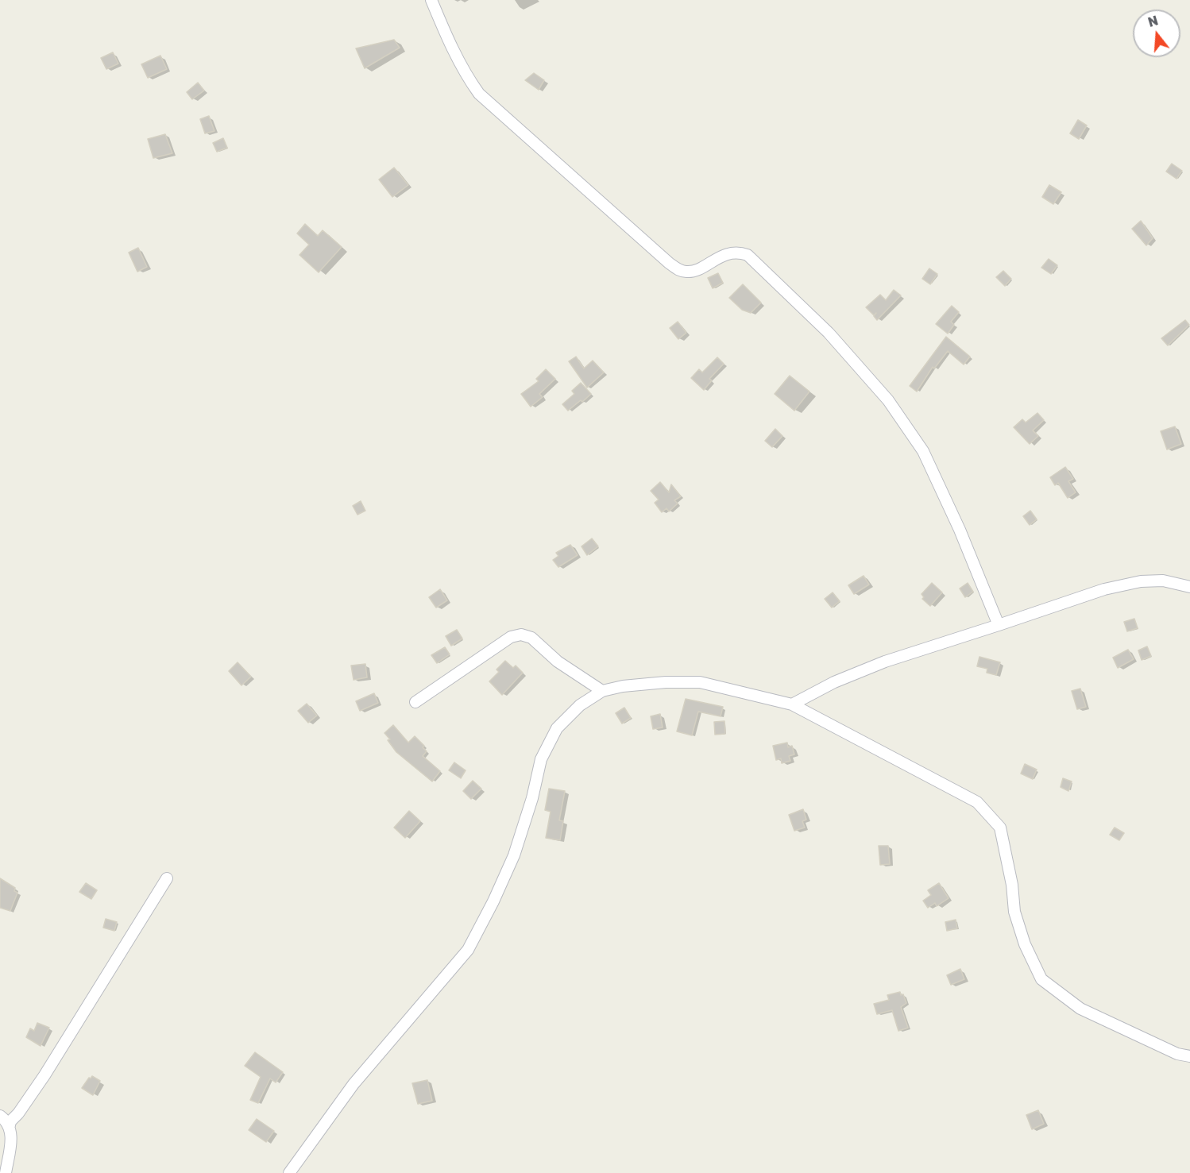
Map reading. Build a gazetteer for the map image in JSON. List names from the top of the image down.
{
  "north": "top"
}
